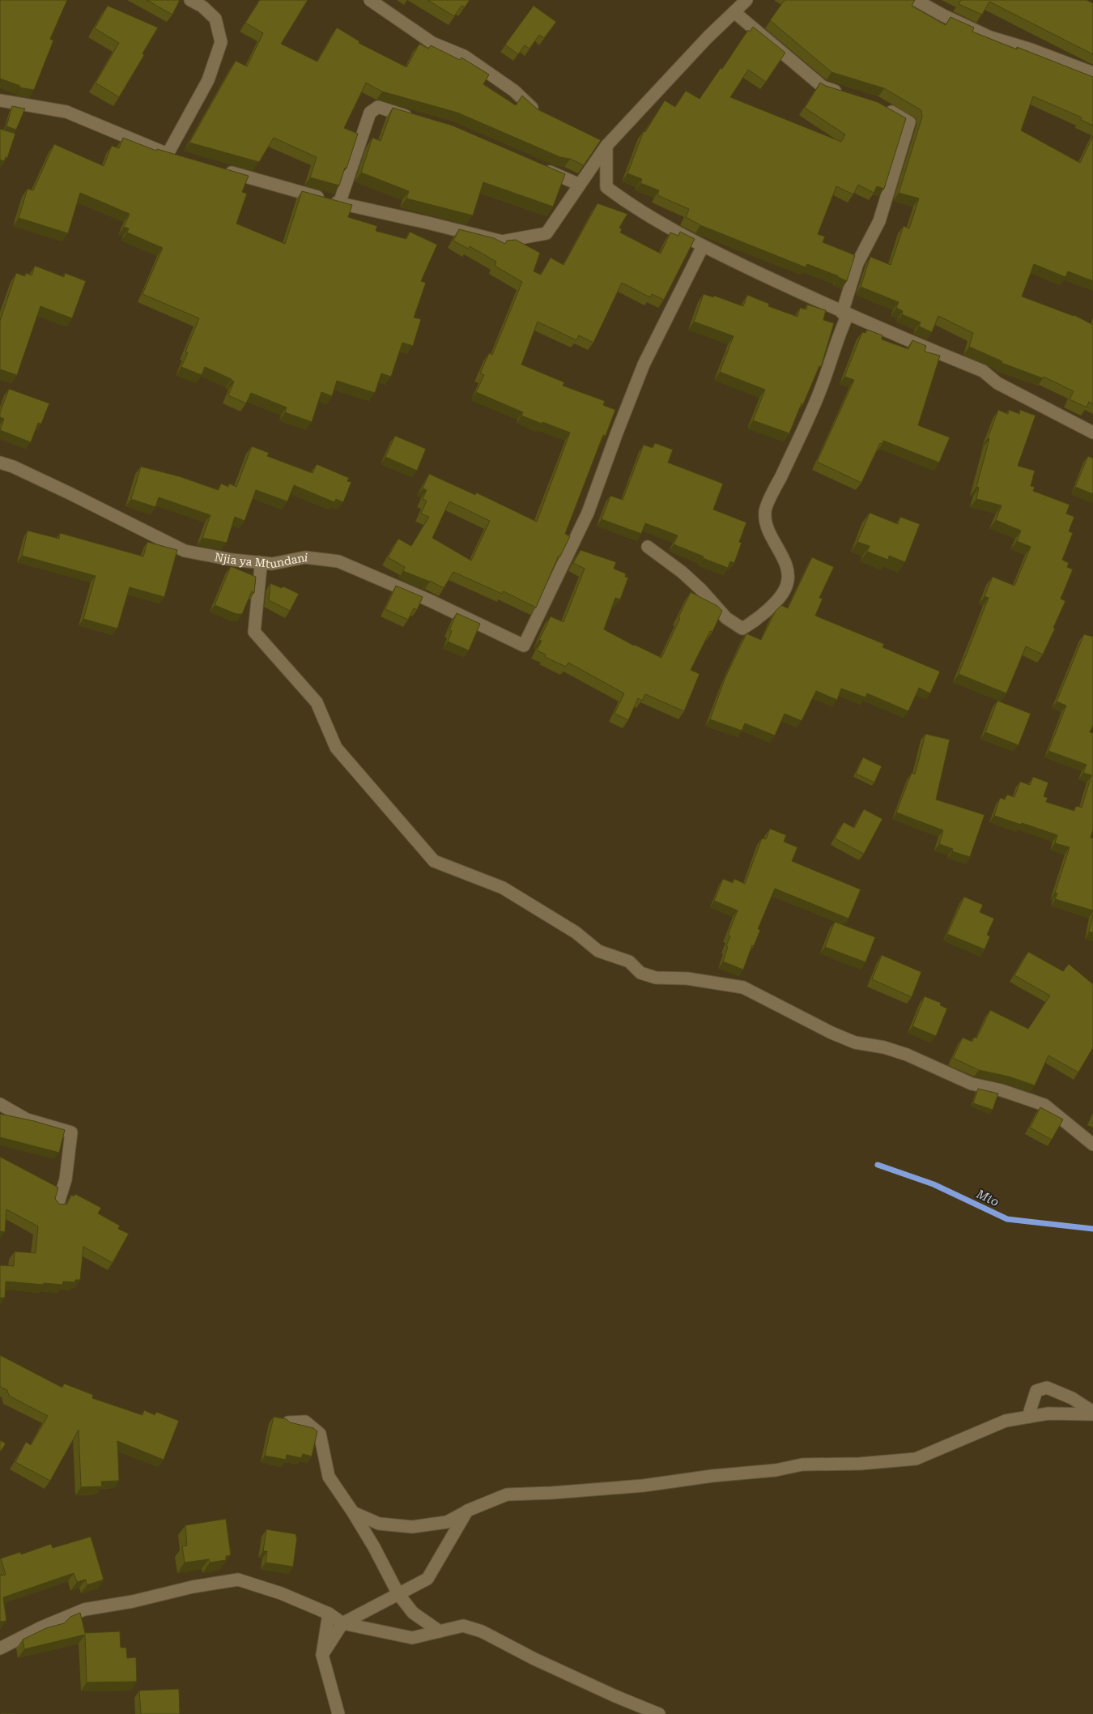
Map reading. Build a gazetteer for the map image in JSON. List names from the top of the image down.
{
  "streets": {
    "street": ["Njia ya Mtundani"]
  },
  "water": ["Mto"]
}
